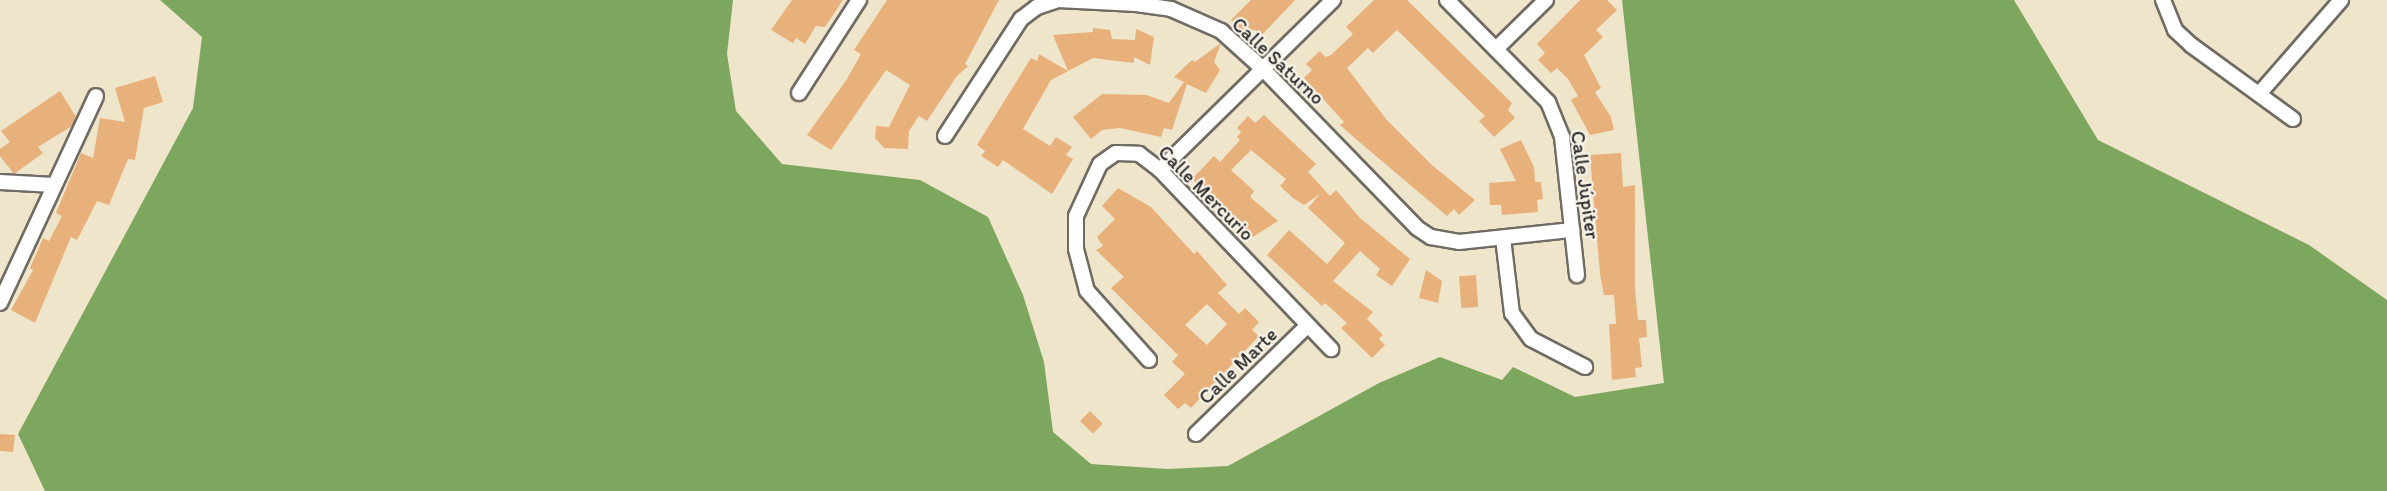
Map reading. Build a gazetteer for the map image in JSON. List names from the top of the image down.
{
  "streets": {
    "street": [
      "Calle Saturno",
      "Calle Júpiter",
      "Calle Mercurio",
      "Calle Marte"
    ]
  },
  "crossings": [
    ["Calle Saturno", "Calle Júpiter"],
    ["Calle Mercurio", "Calle Marte"]
  ]
}
